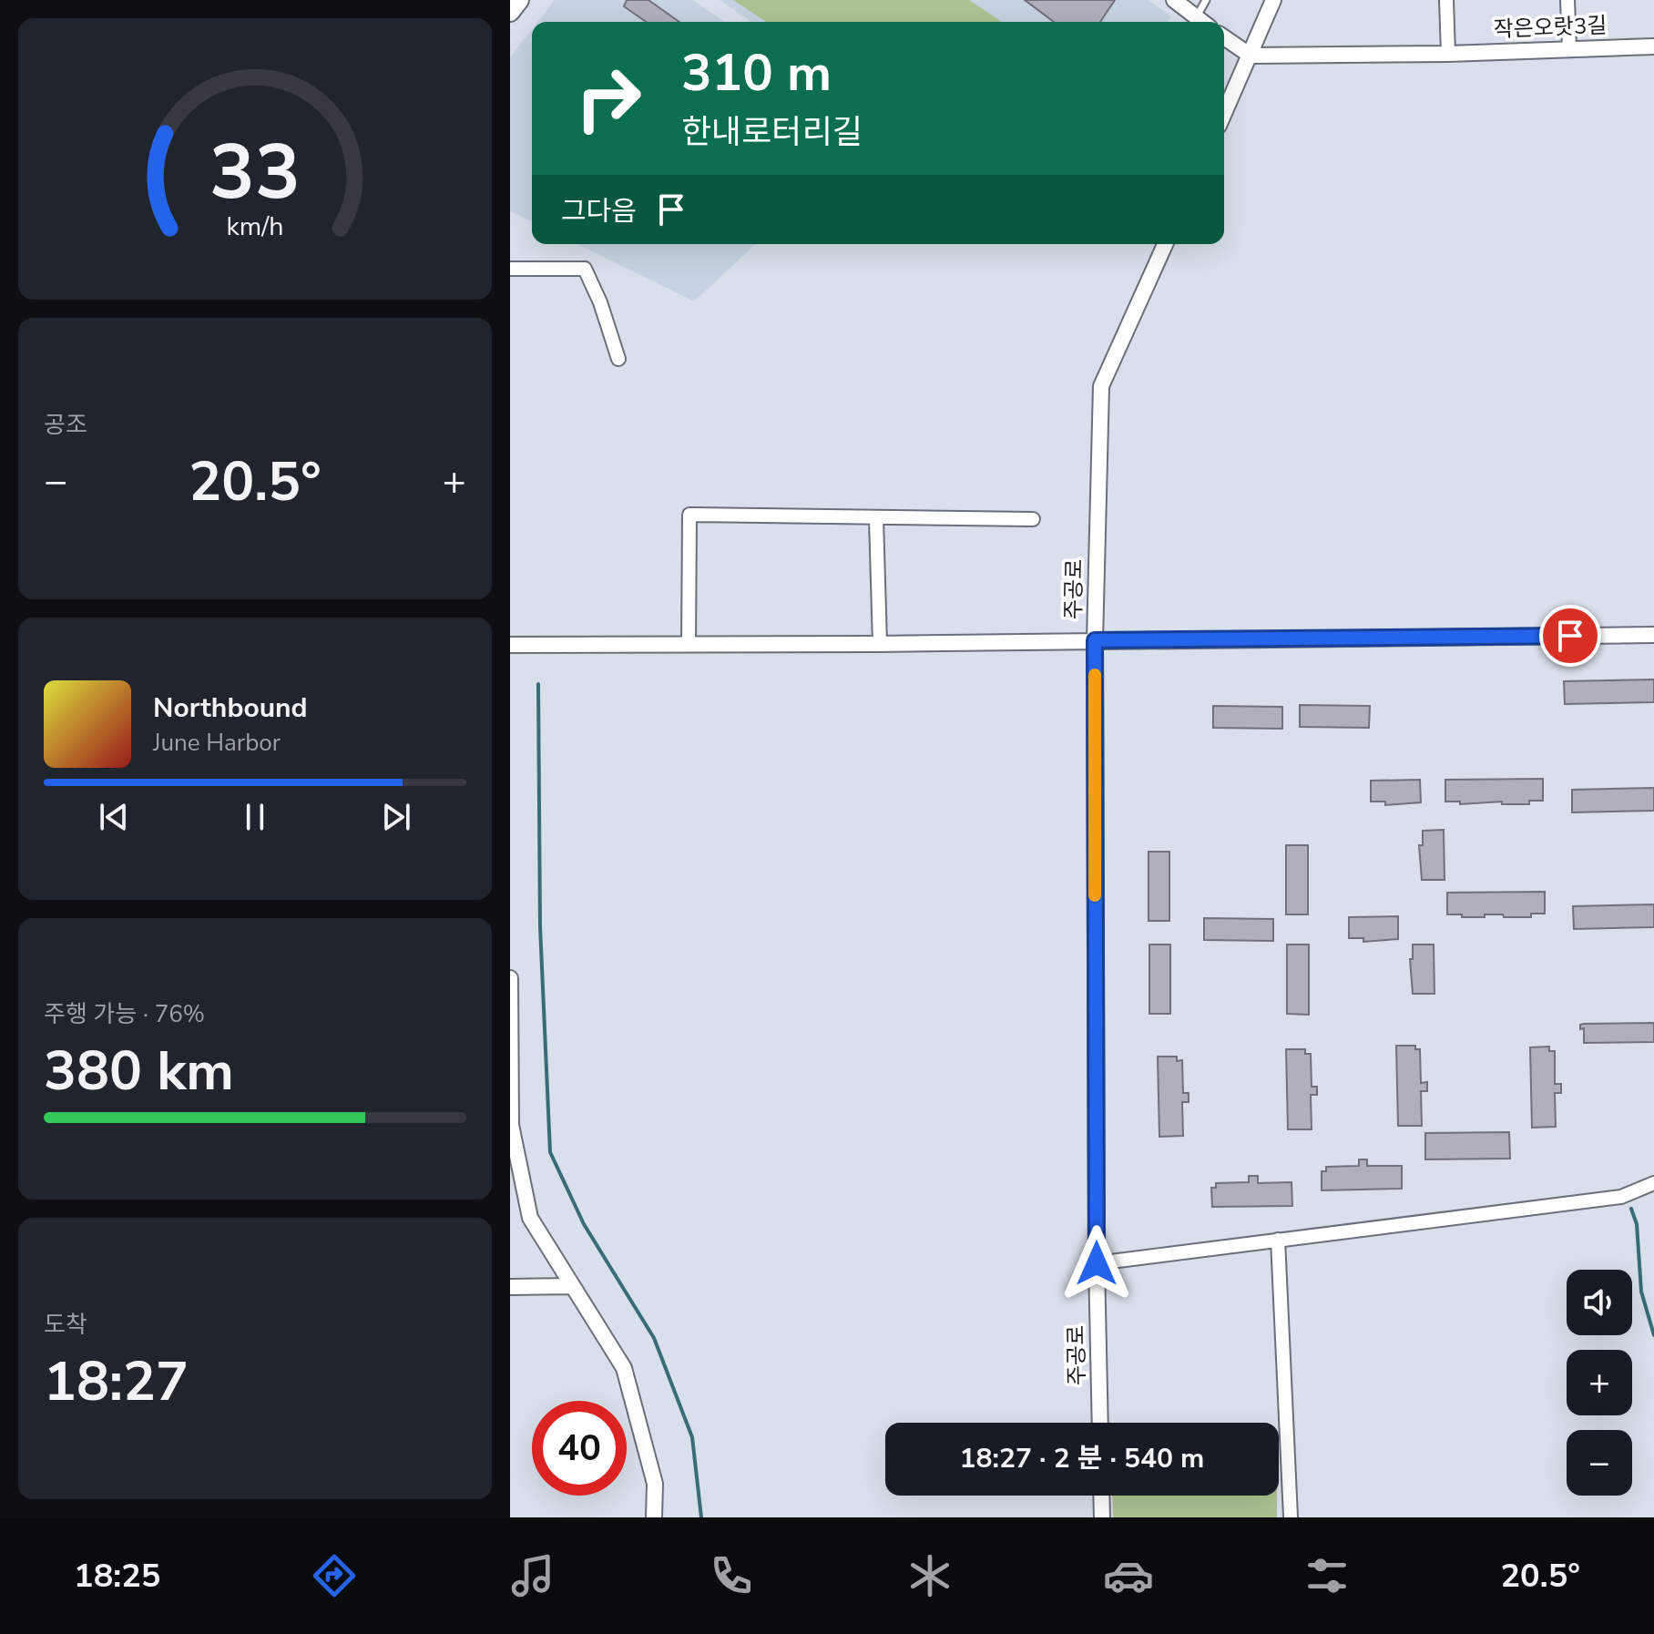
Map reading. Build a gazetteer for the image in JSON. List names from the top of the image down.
{
  "streets": {
    "street": ["작은오랏3길", "주공로"]
  },
  "page": {
    "turn": ["310 m", "한내로터리길"],
    "then": "그다음",
    "tile": [
      "공조",
      ["주행 가능 · 76%", "380 km"],
      ["도착", "18:27"]
    ],
    "heat": ["−", "20.5°", "+"],
    "song": ["Northbound", "June Harbor"],
    "map_buttons": ["+", "−"],
    "limit": "40",
    "trip": "18:27 · 2 분 · 540 m",
    "tabs": ["18:25", "20.5°"],
    "gauge": ["33", "km/h"]
  }
}
